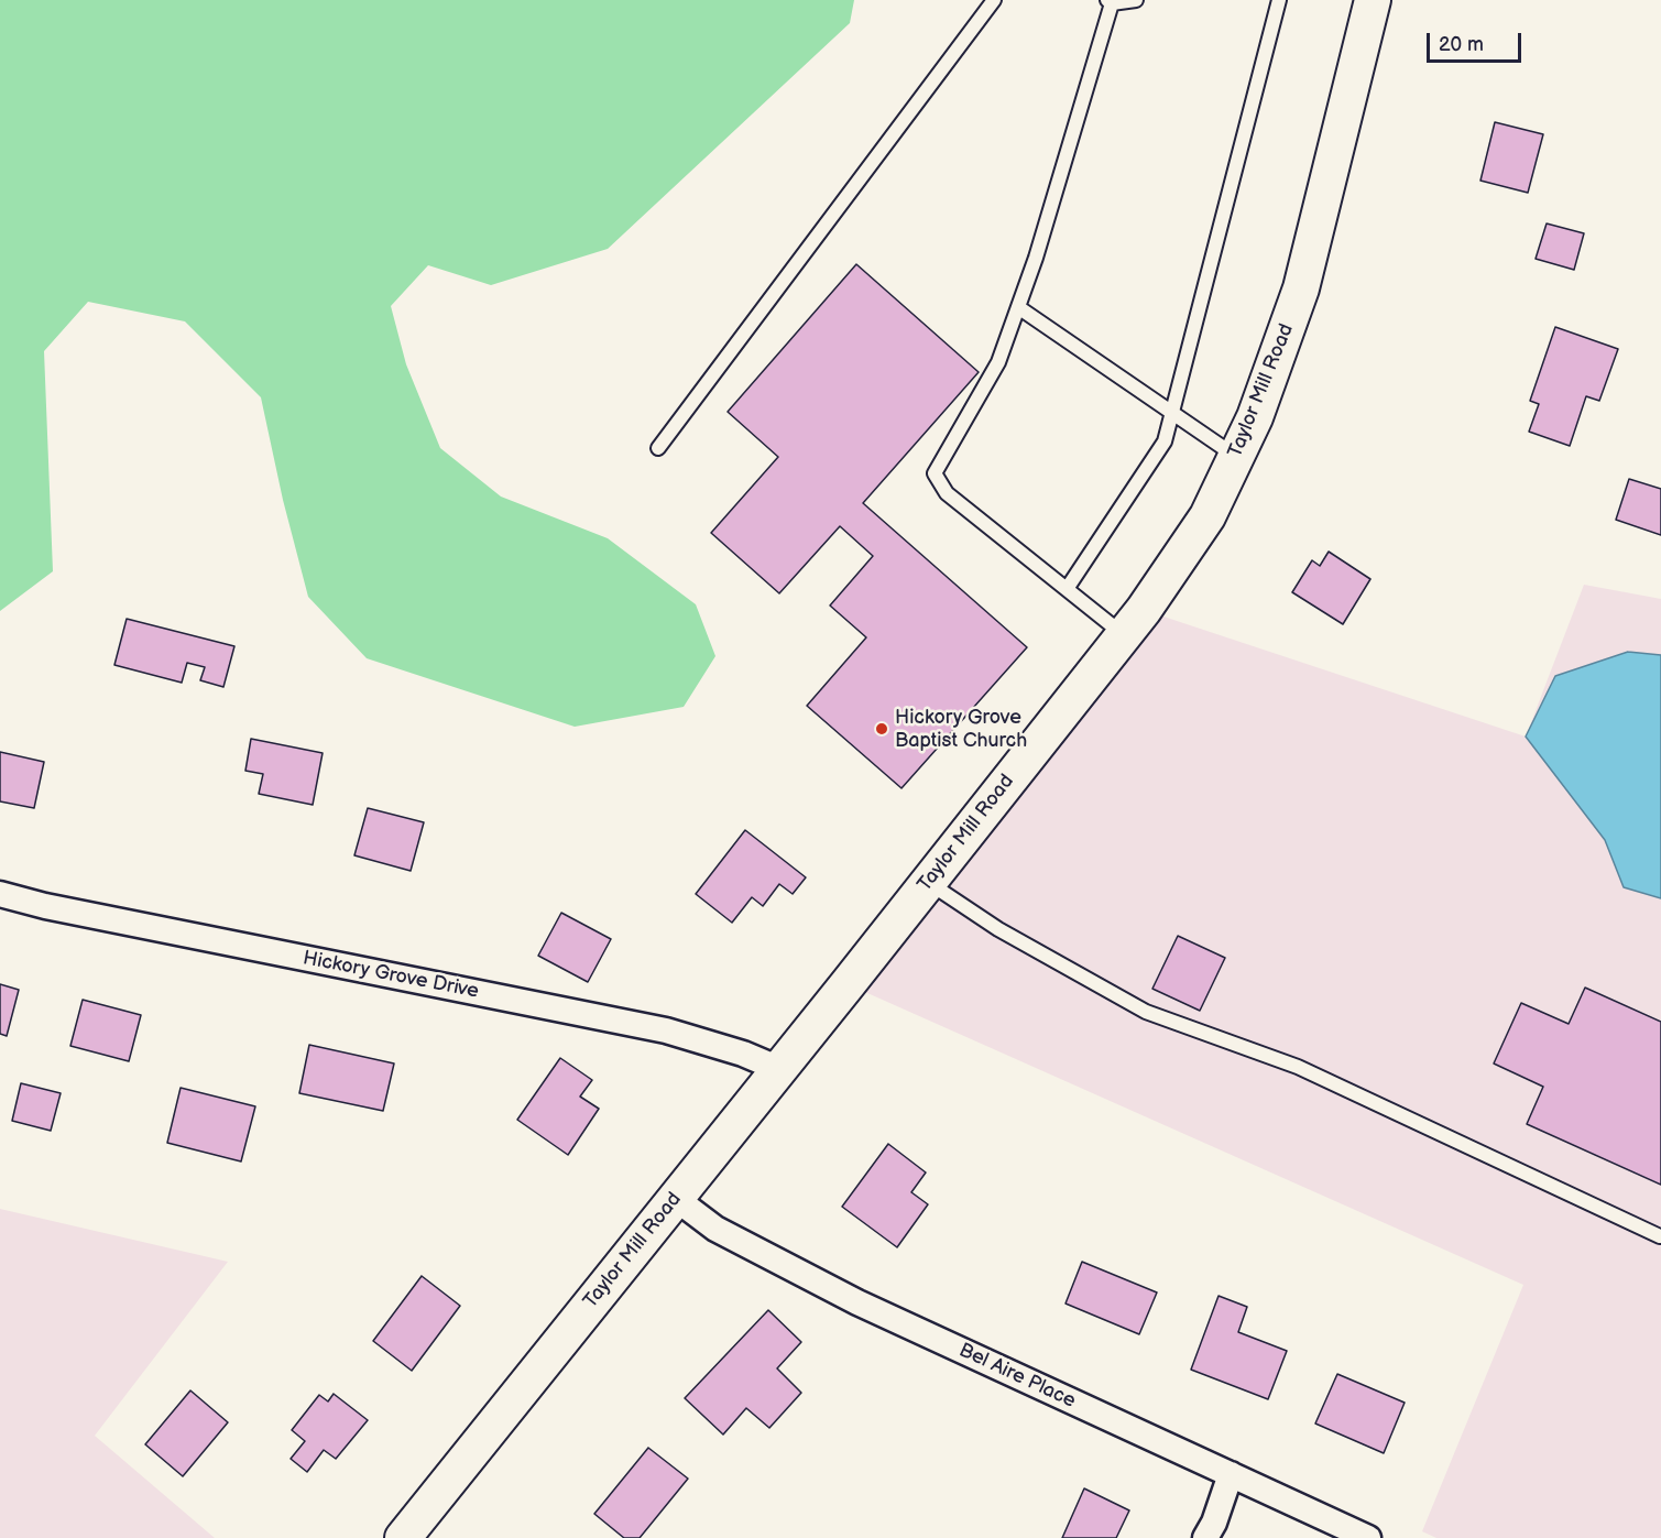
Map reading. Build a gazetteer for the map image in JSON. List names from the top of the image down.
{
  "streets": {
    "main road": ["Taylor Mill Road"],
    "street": ["Hickory Grove Drive", "Bel Aire Place"]
  },
  "crossings": [
    ["Taylor Mill Road", "Hickory Grove Drive"],
    ["Taylor Mill Road", "Bel Aire Place"]
  ],
  "places": ["Hickory Grove Baptist Church"],
  "scale_bar": "20 m"
}
